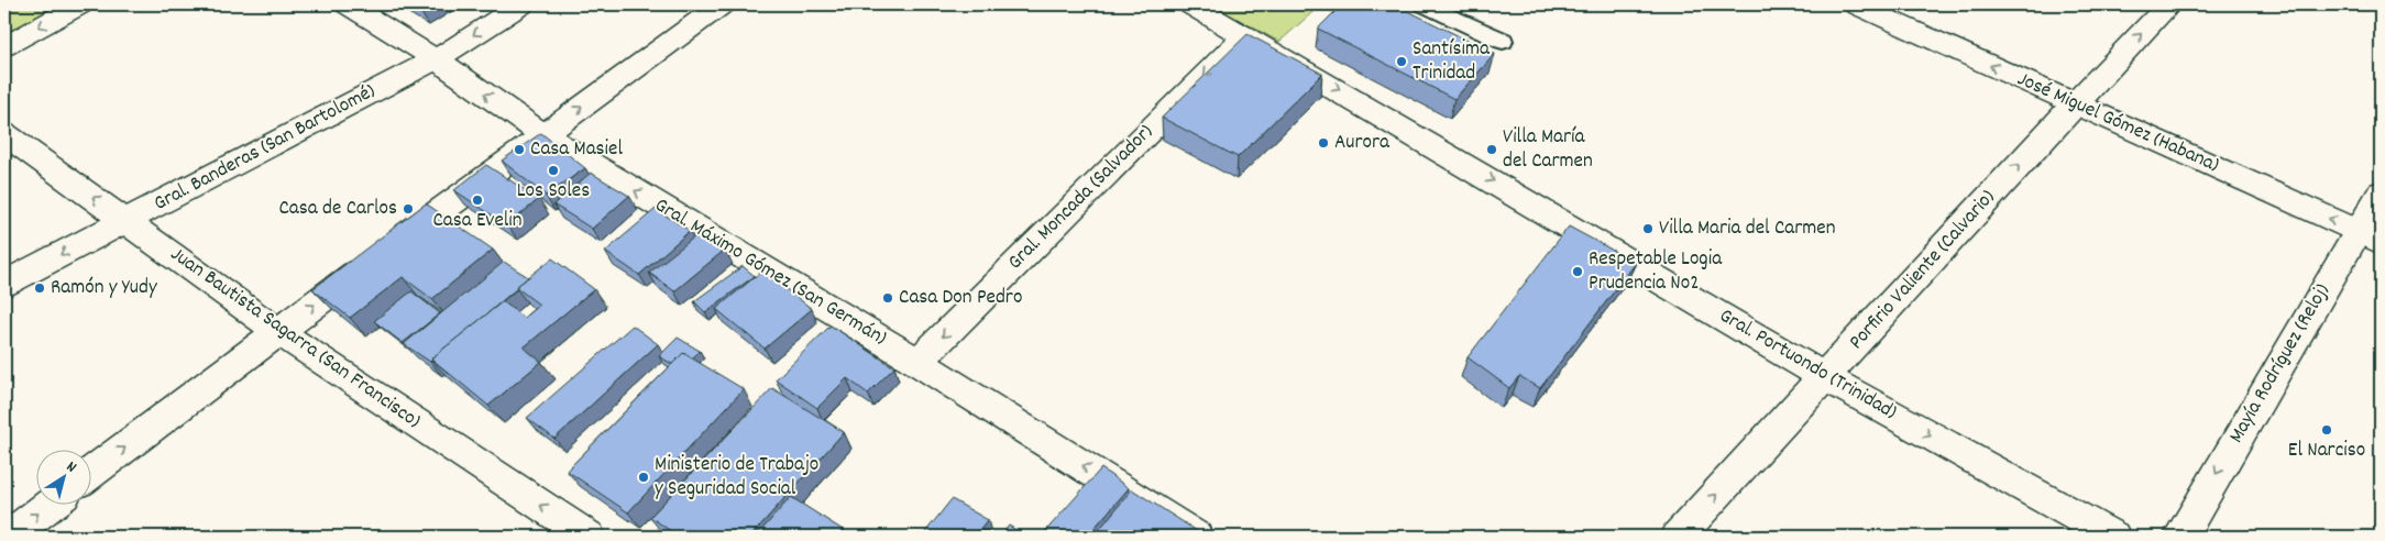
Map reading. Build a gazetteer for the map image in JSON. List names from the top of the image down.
{
  "streets": {
    "street": [
      "José Miguel Gómez (Habana)",
      "Gral. Banderas (San Bartolomé)",
      "Gral. Moncada (Salvador)",
      "Porfirio Valiente (Calvario)",
      "Gral. Máximo Gómez (San Germán)",
      "Juan Bautista Sagarra (San Francisco)",
      "Mayía Rodríguez (Reloj)",
      "Gral. Portuondo (Trinidad)"
    ]
  },
  "crossings": [
    ["José Miguel Gómez (Habana)", "Porfirio Valiente (Calvario)"],
    ["José Miguel Gómez (Habana)", "Mayía Rodríguez (Reloj)"],
    ["Gral. Banderas (San Bartolomé)", "Gral. Máximo Gómez (San Germán)"],
    ["Gral. Banderas (San Bartolomé)", "Juan Bautista Sagarra (San Francisco)"],
    ["Gral. Moncada (Salvador)", "Gral. Máximo Gómez (San Germán)"],
    ["Gral. Moncada (Salvador)", "Gral. Portuondo (Trinidad)"],
    ["Porfirio Valiente (Calvario)", "Gral. Portuondo (Trinidad)"]
  ],
  "one_way": [
    "José Miguel Gómez (Habana)",
    "Gral. Moncada (Salvador)",
    "Porfirio Valiente (Calvario)",
    "Gral. Máximo Gómez (San Germán)",
    "Juan Bautista Sagarra (San Francisco)",
    "Mayía Rodríguez (Reloj)",
    "Gral. Portuondo (Trinidad)"
  ],
  "places": [
    "Santísima Trinidad",
    "Aurora",
    "Casa Masiel",
    "Villa María del Carmen",
    "Los Soles",
    "Casa Evelin",
    "Casa de Carlos",
    "Villa Maria del Carmen",
    "Respetable Logia Prudencia No2",
    "Ramón y Yudy",
    "Casa Don Pedro",
    "El Narciso",
    "Ministerio de Trabajo y Seguridad Social"
  ],
  "north": "top right"
}
